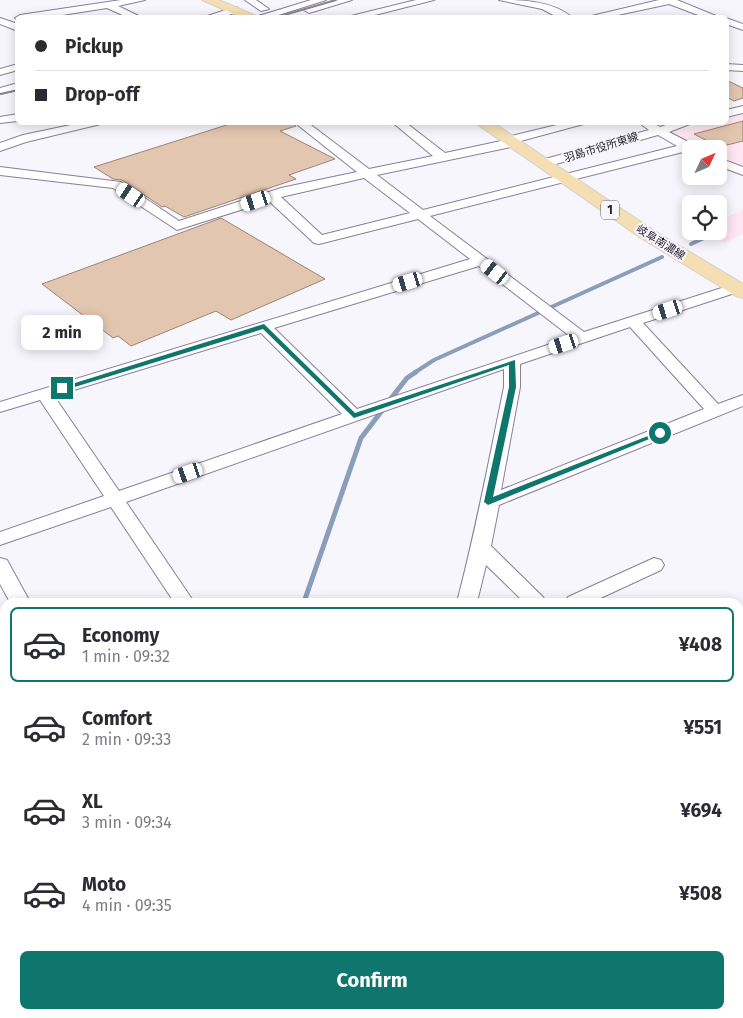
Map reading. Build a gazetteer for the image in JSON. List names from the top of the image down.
{
  "streets": {
    "main road": ["1", "岐阜南濃線"],
    "street": ["羽島市役所東線"]
  },
  "crossings": [
    ["羽島市役所東線", "岐阜南濃線"]
  ],
  "north": "top right",
  "page": {
    "banner": ["Pickup", "Drop-off"],
    "bubble": "2 min",
    "list": [
      {
        "name": "Economy",
        "note": "1 min · 09:32",
        "value": "¥408"
      },
      {
        "name": "Comfort",
        "note": "2 min · 09:33",
        "value": "¥551"
      },
      {
        "name": "XL",
        "note": "3 min · 09:34",
        "value": "¥694"
      },
      {
        "name": "Moto",
        "note": "4 min · 09:35",
        "value": "¥508"
      }
    ],
    "buttons": "Confirm"
  }
}
